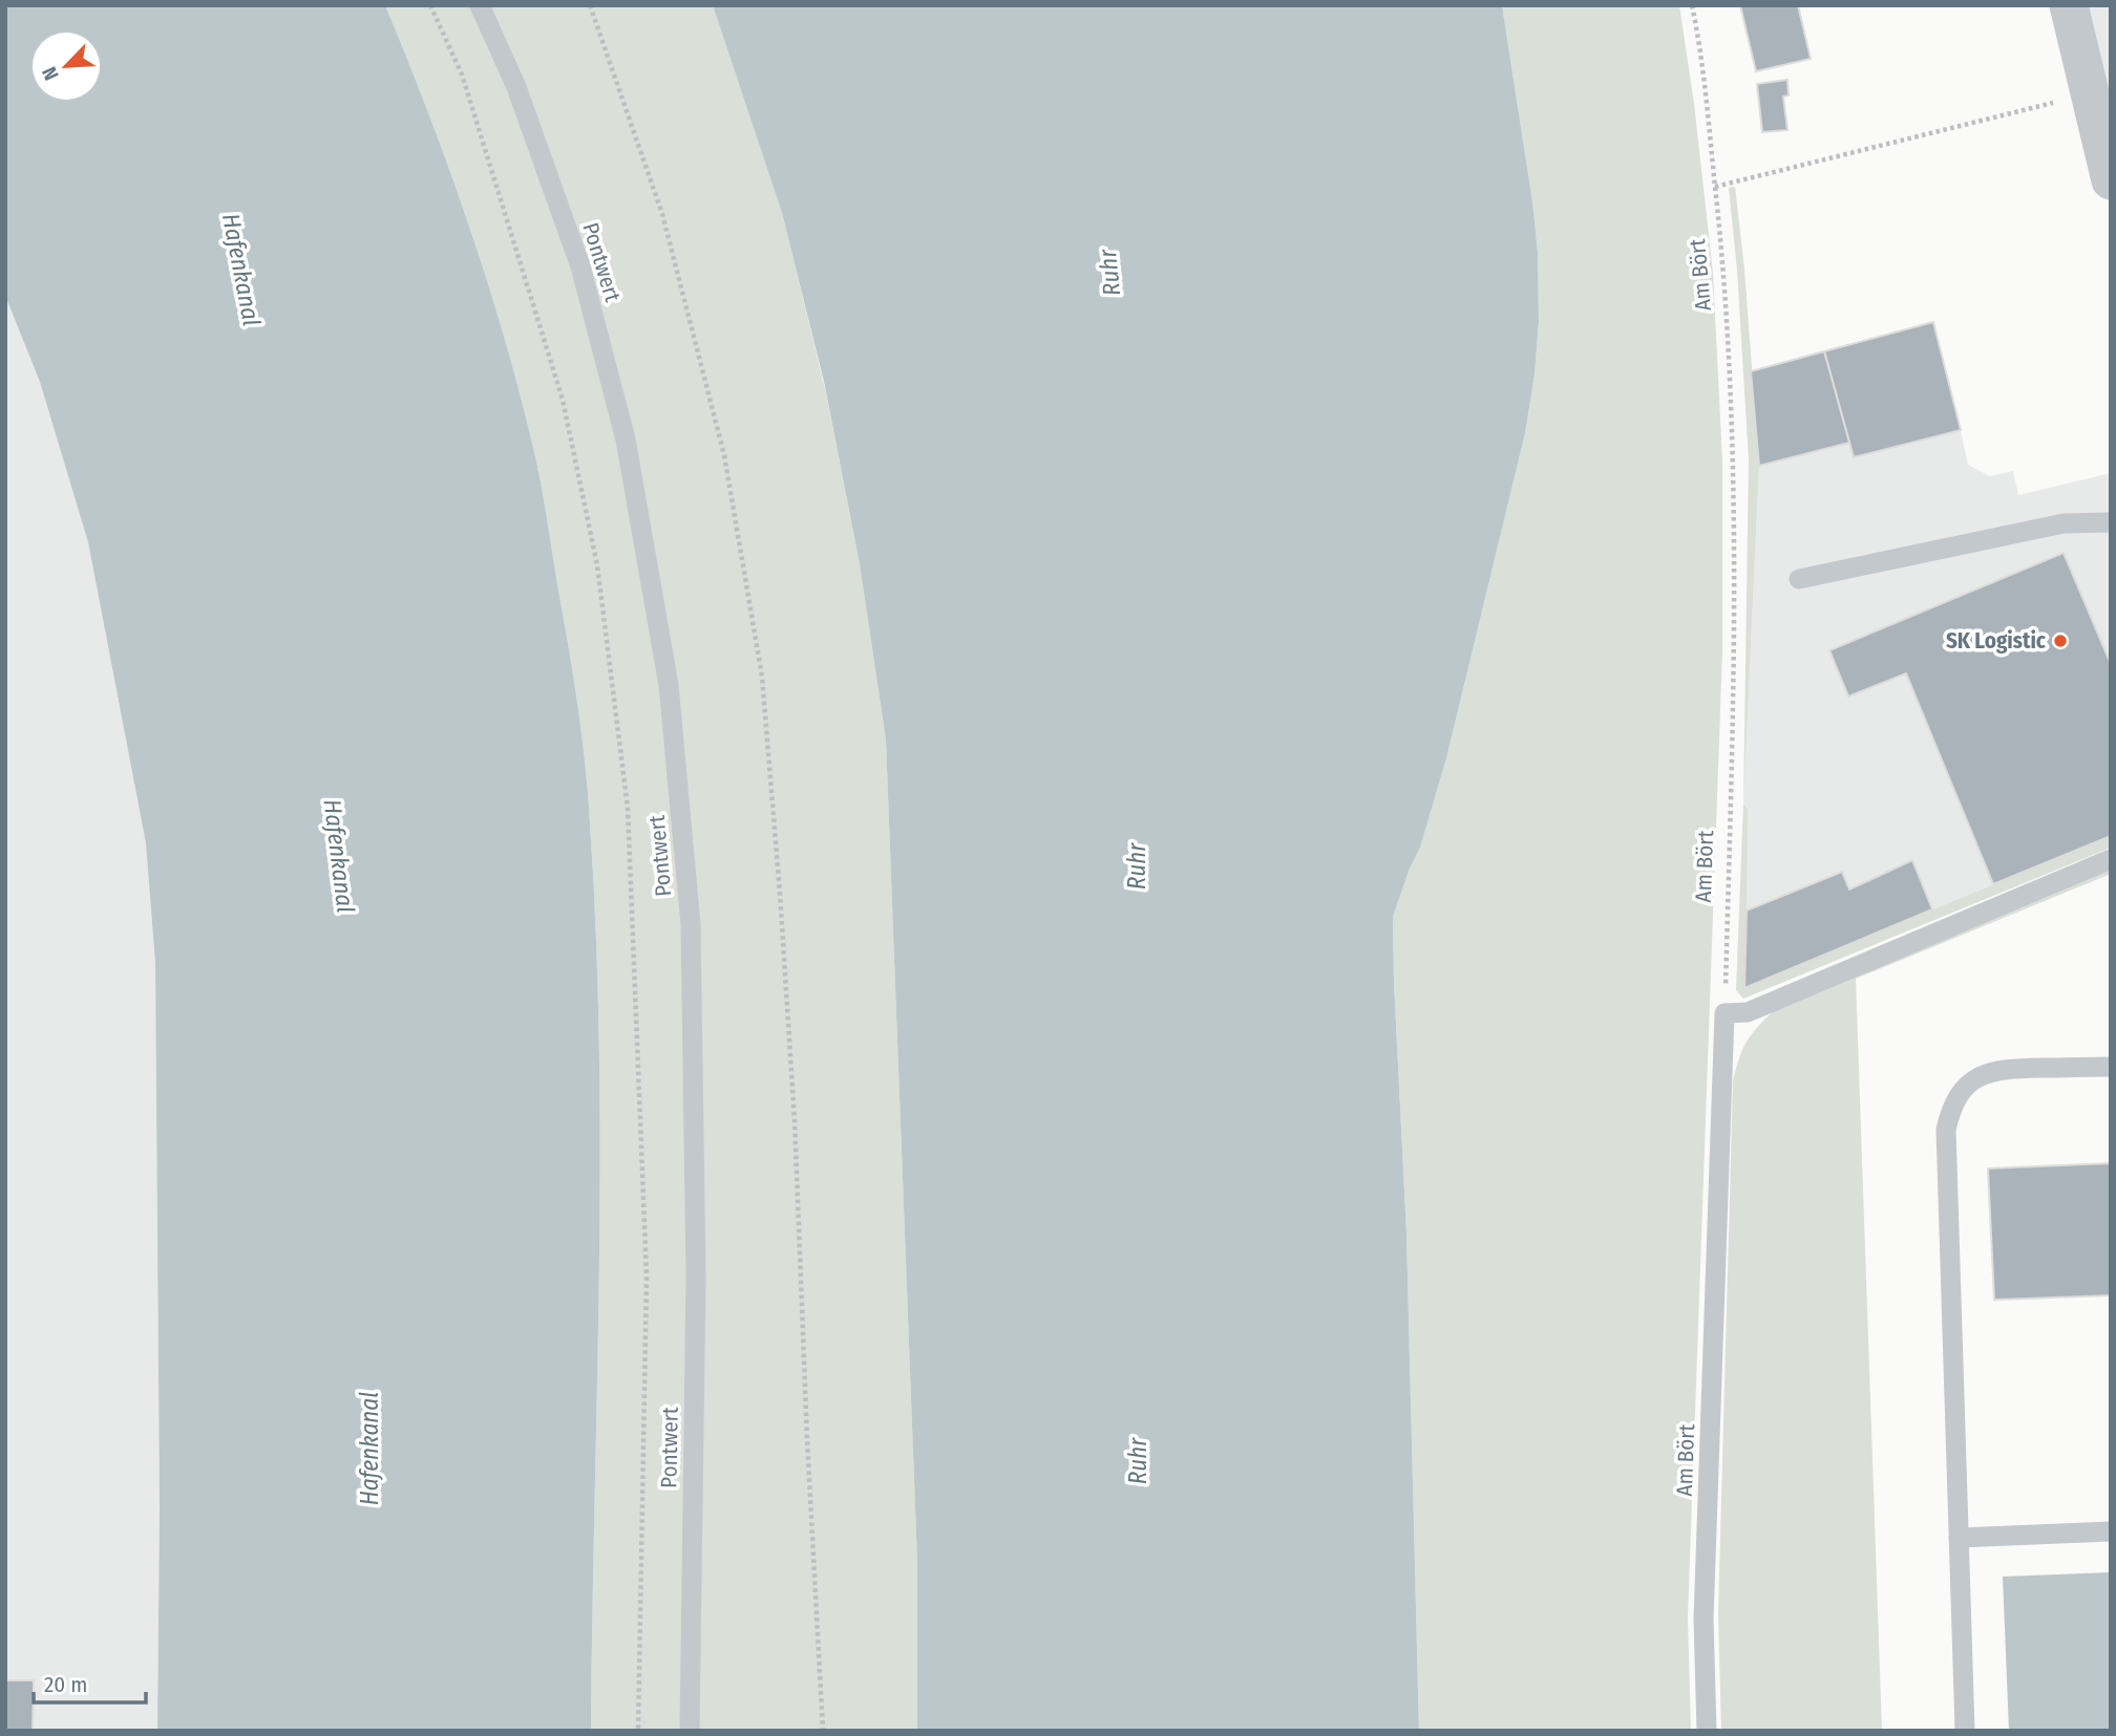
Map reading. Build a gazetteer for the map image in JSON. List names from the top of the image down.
{
  "streets": {
    "lane": ["Pontwert", "Am Bört"]
  },
  "water": ["Hafenkanal", "Ruhr"],
  "places": ["SK Logistic"],
  "scale_bar": "20 m",
  "north": "bottom left"
}
